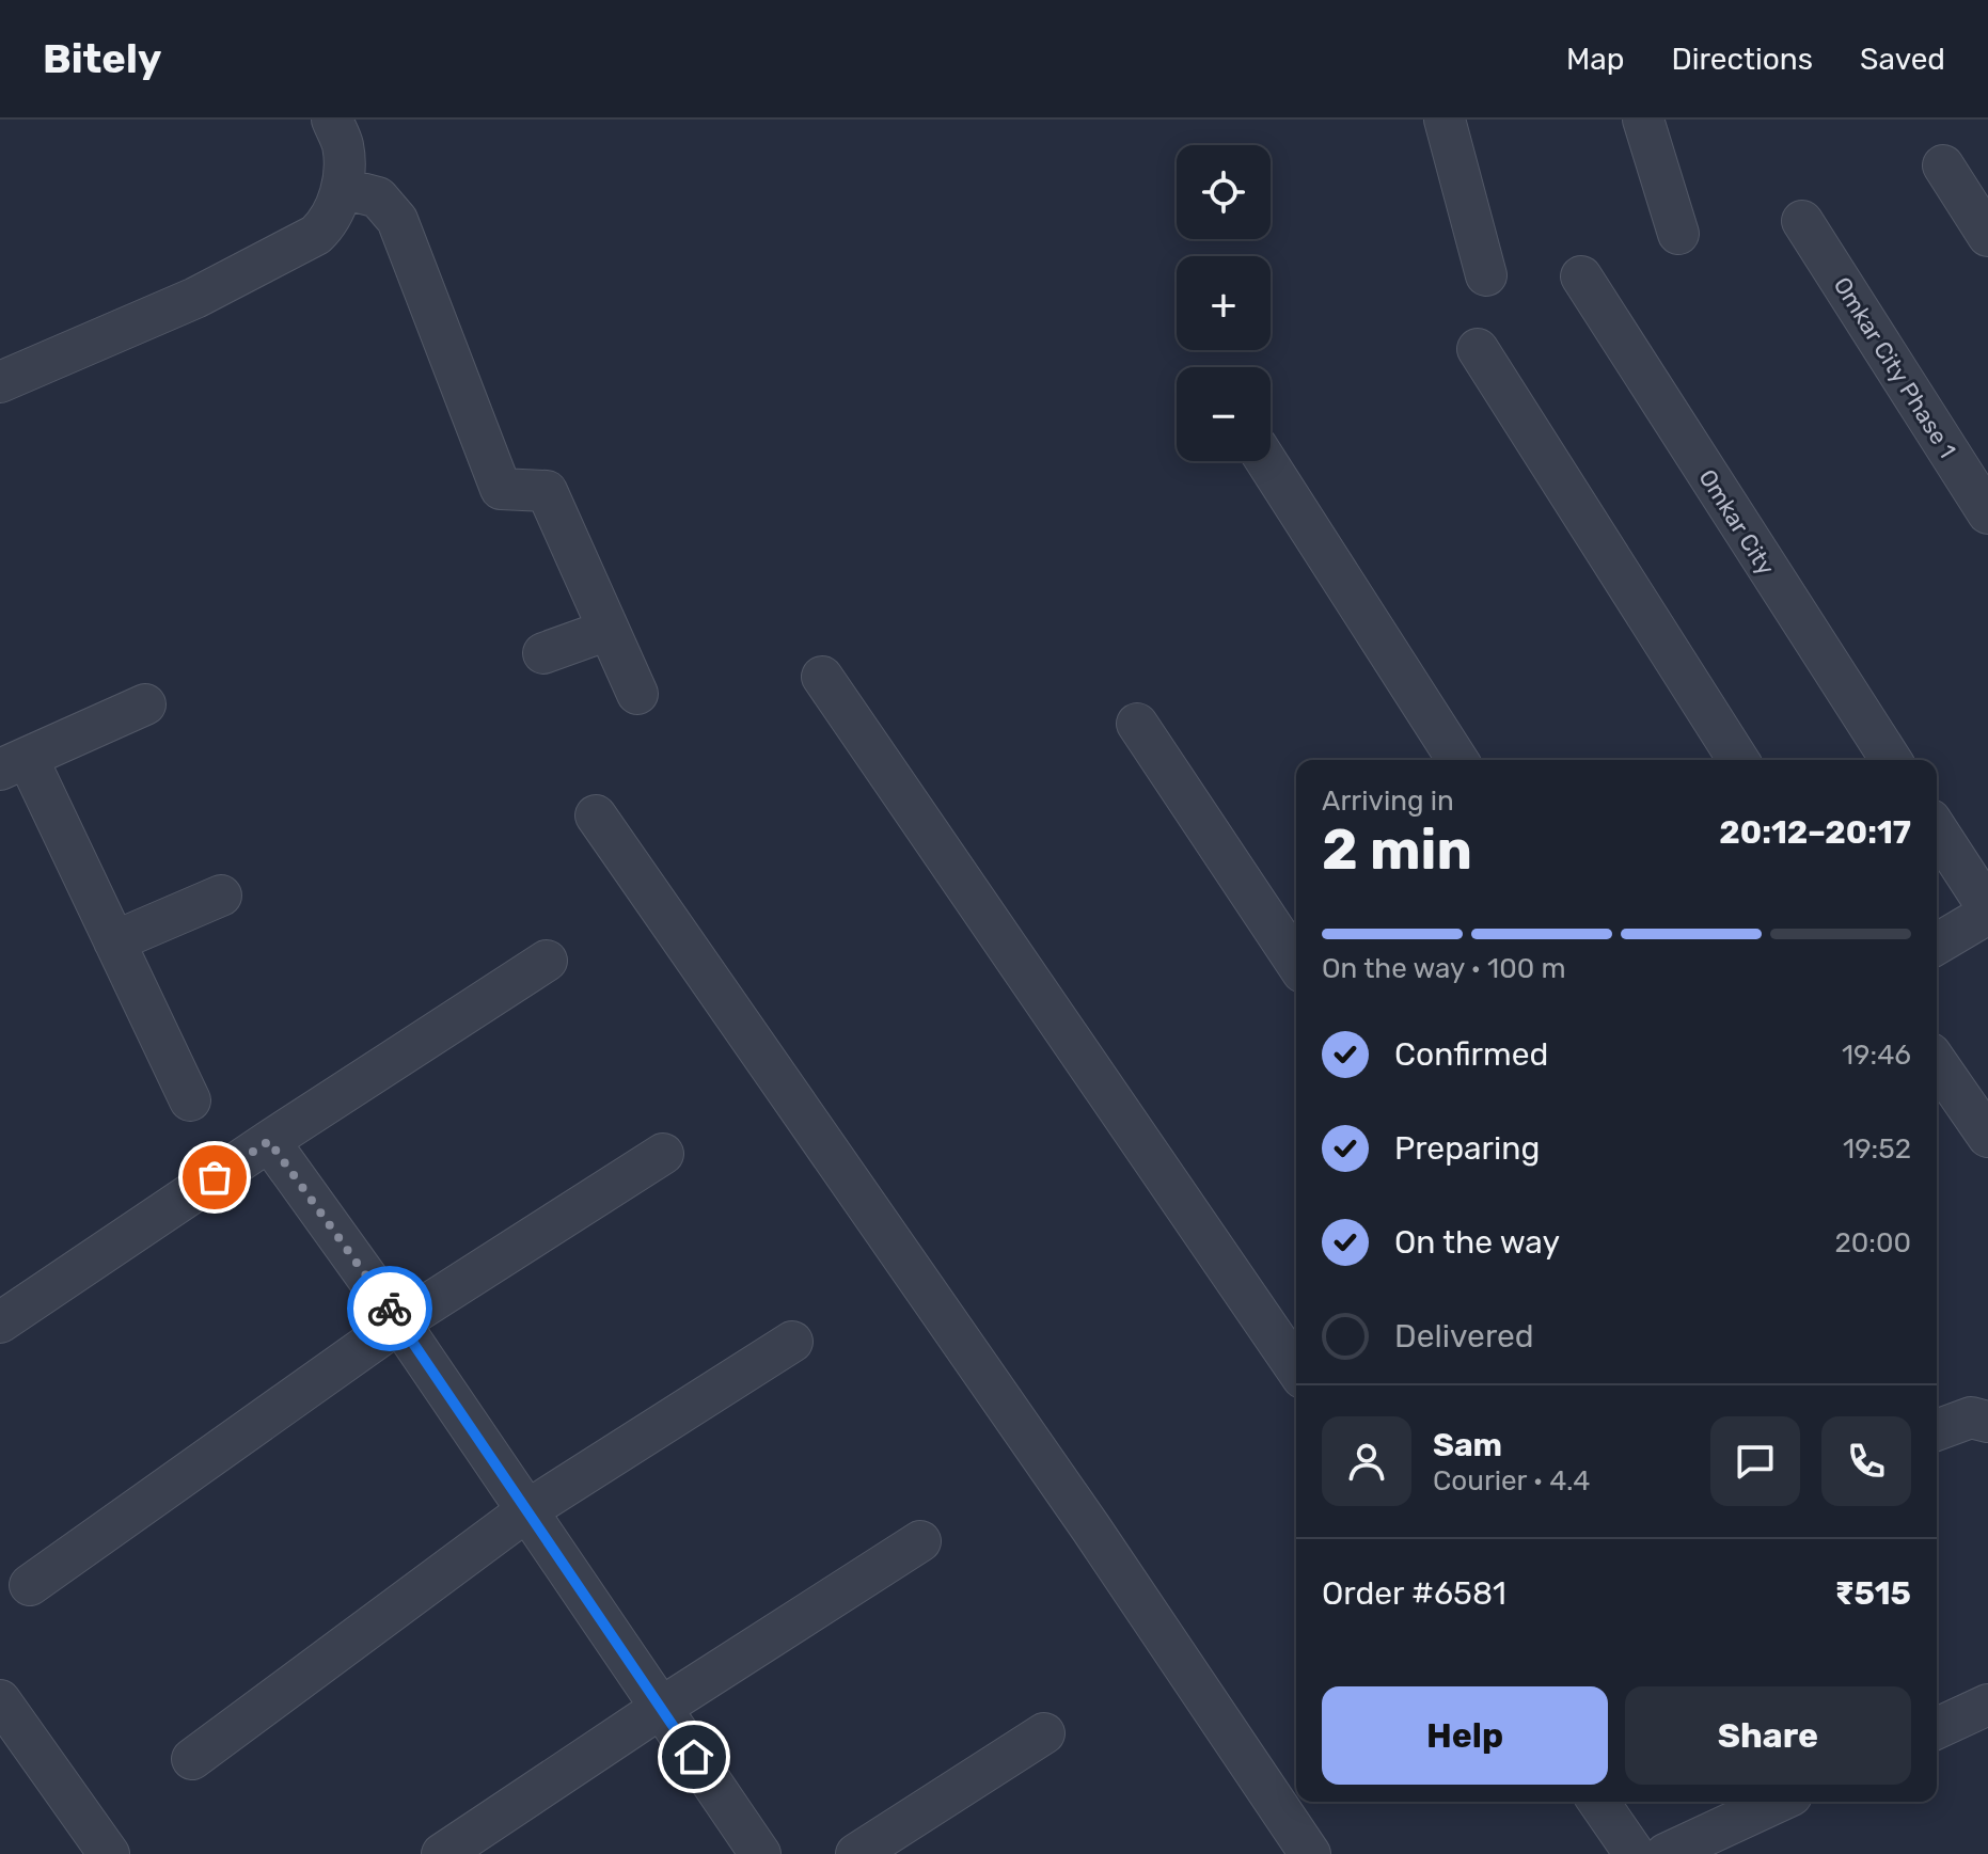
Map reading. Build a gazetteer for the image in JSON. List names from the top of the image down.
{
  "streets": {
    "street": ["Omkar City Phase 1", "Omkar City"]
  },
  "page": {
    "header": "Bitely",
    "nav": ["Map", "Directions", "Saved"],
    "map_buttons": ["+", "−"],
    "heading": ["2 min", "Arriving in", "20:12–20:17"],
    "panel": [
      "Sam",
      "Courier · 4.4",
      "Order #6581",
      "₹515"
    ],
    "bar": "On the way · 100 m",
    "list": [
      ["Confirmed", "19:46"],
      ["Preparing", "19:52"],
      ["On the way", "20:00"],
      "Delivered"
    ],
    "buttons": ["Help", "Share"]
  }
}
